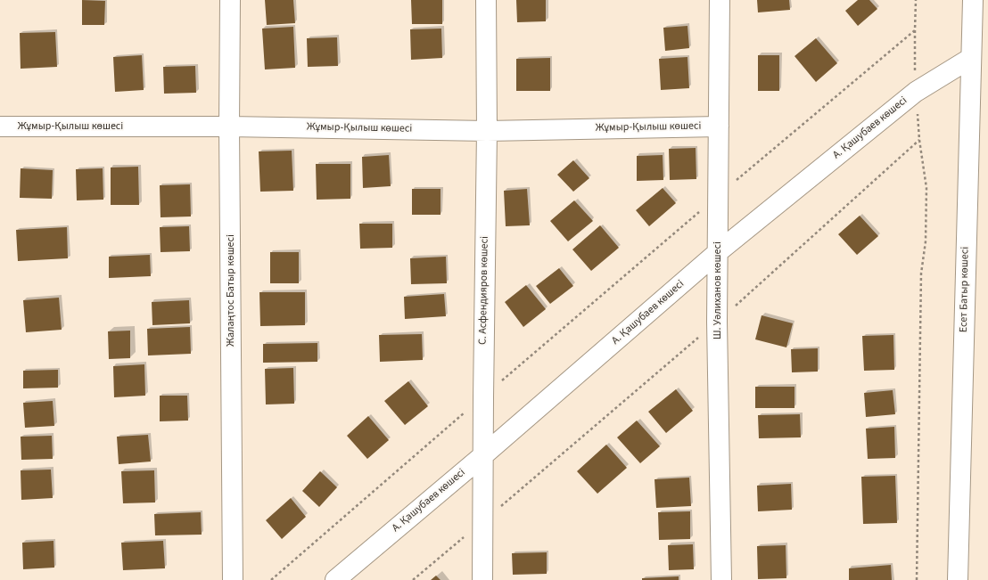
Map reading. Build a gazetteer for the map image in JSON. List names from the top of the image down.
{
  "streets": {
    "street": [
      "Жұмыр-Қылыш көшесі",
      "А. Қашубаев көшесі",
      "Есет Батыр көшесі",
      "Жалаңтос Батыр көшесі",
      "С. Асфендияров көшесі",
      "Ш. Уәлиханов көшесі"
    ]
  },
  "crossings": [
    ["Жұмыр-Қылыш көшесі", "Жалаңтос Батыр көшесі"],
    ["Жұмыр-Қылыш көшесі", "С. Асфендияров көшесі"],
    ["Жұмыр-Қылыш көшесі", "Ш. Уәлиханов көшесі"],
    ["А. Қашубаев көшесі", "Есет Батыр көшесі"],
    ["А. Қашубаев көшесі", "С. Асфендияров көшесі"],
    ["А. Қашубаев көшесі", "Ш. Уәлиханов көшесі"]
  ]
}
